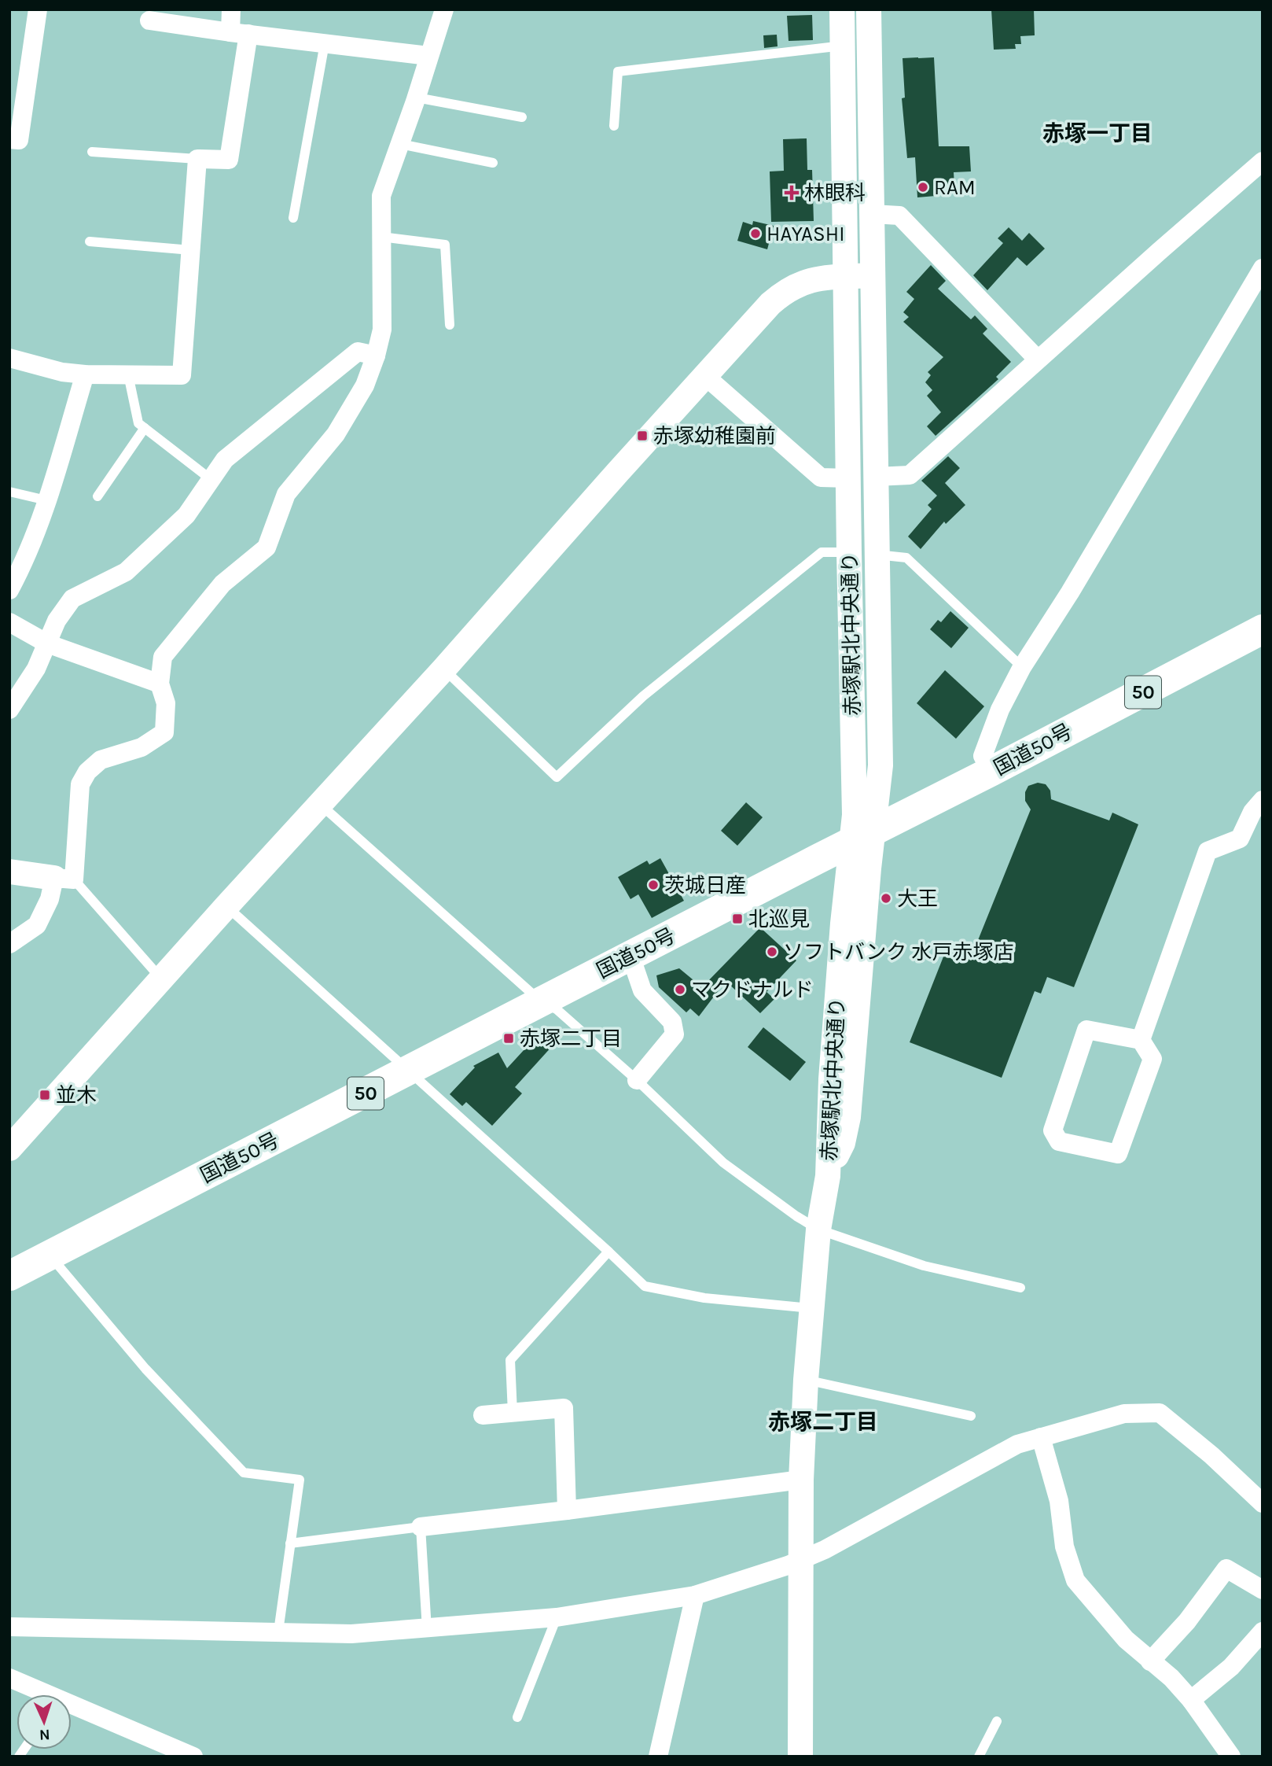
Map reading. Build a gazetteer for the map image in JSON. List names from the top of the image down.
{
  "streets": {
    "highway": ["50", "国道50号"],
    "street": ["赤塚駅北中央通り"]
  },
  "crossings": [
    ["赤塚駅北中央通り", "国道50号"]
  ],
  "districts": ["赤塚一丁目", "赤塚二丁目"],
  "places": {
    "other": [
      "RAM",
      "HAYASHI",
      "茨城日産",
      "大王",
      "ソフトバンク 水戸赤塚店",
      "マクドナルド"
    ],
    "health": ["林眼科"],
    "transit": [
      "赤塚幼稚園前",
      "北巡見",
      "赤塚二丁目",
      "並木"
    ]
  },
  "north": "bottom"
}
